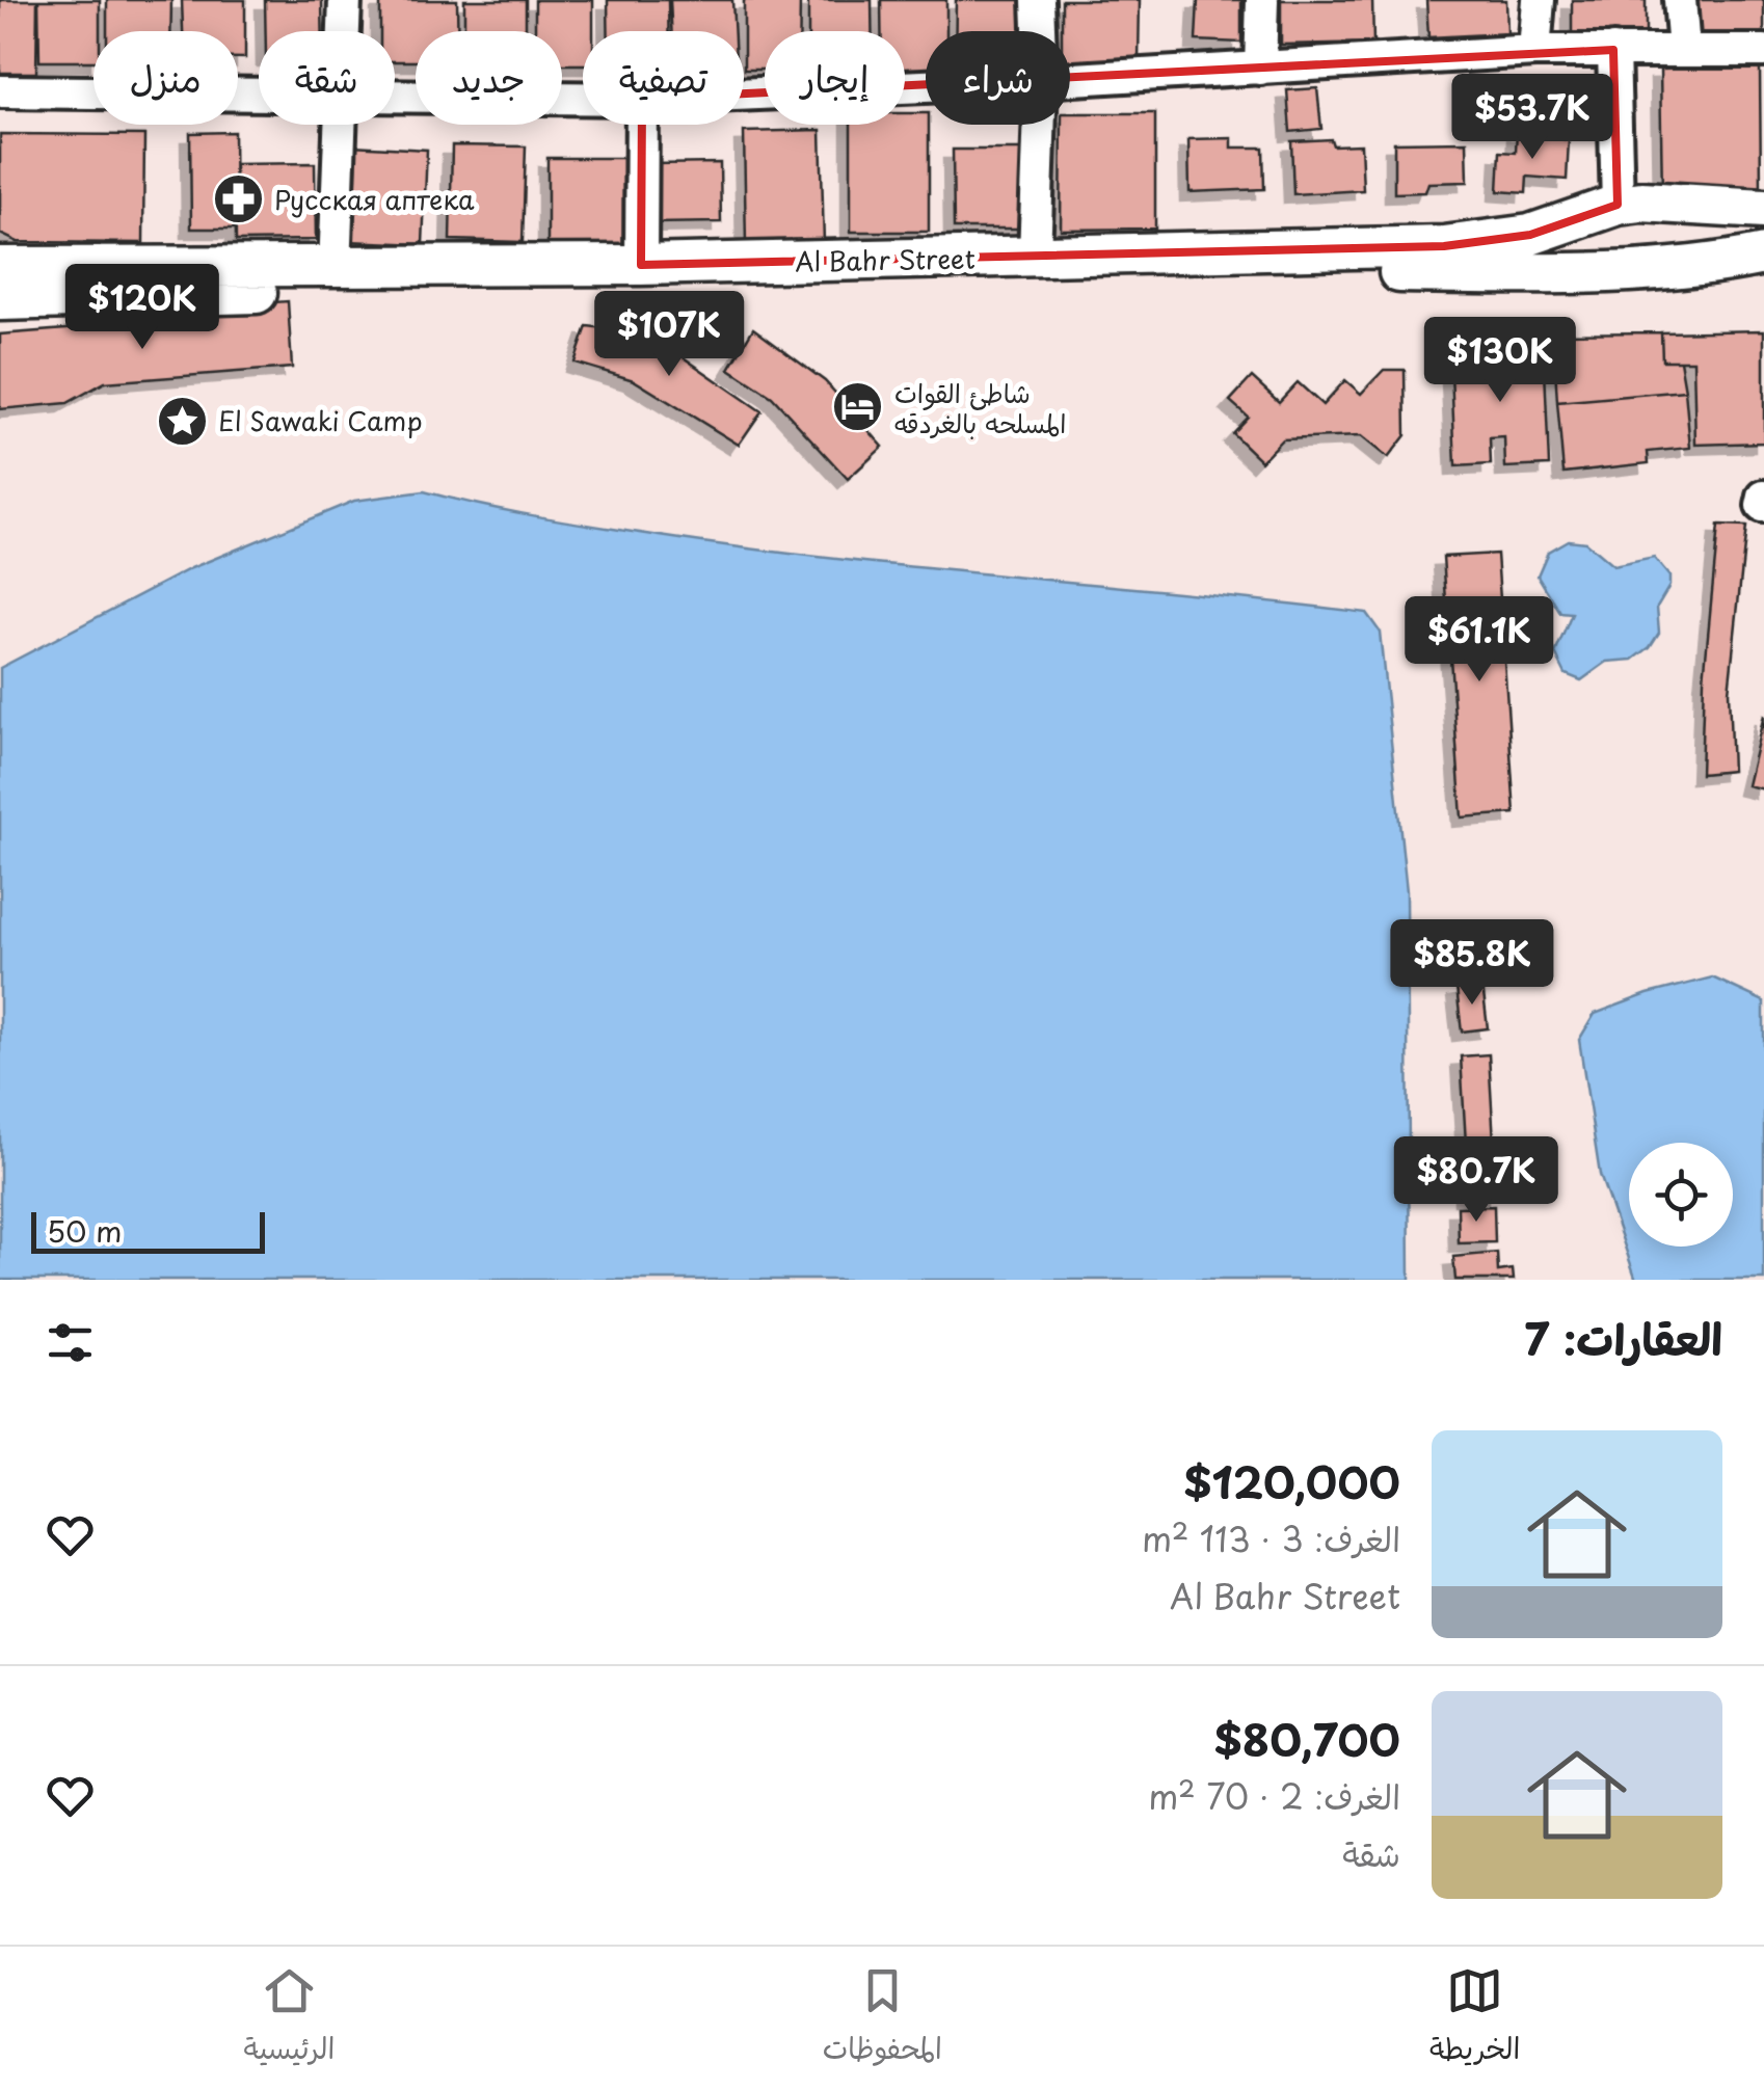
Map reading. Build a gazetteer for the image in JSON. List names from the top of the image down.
{
  "streets": {
    "main road": ["Al Bahr Street"]
  },
  "places": {
    "pharmacy": ["Русская аптека"],
    "hotel": ["شاطئ القوات المسلحه بالغردقه"],
    "place": ["El Sawaki Camp"]
  },
  "scale_bar": "50 m",
  "page": {
    "chip": [
      "شراء",
      "إيجار",
      "تصفية",
      "جديد",
      "شقة",
      "منزل"
    ],
    "price": [
      "$53.7K",
      "$120K",
      "$107K",
      "$130K",
      "$61.1K",
      "$85.8K",
      "$80.7K"
    ],
    "scale": "50 m",
    "heading": "العقارات: 7",
    "list": [
      {
        "name": "$120,000",
        "note": "الغرف: 3 · 113 m² · Al Bahr Street"
      },
      {
        "name": "$80,700",
        "note": "الغرف: 2 · 70 m² · شقة"
      }
    ],
    "tabs": ["الخريطة", "المحفوظات", "الرئيسية"]
  }
}
